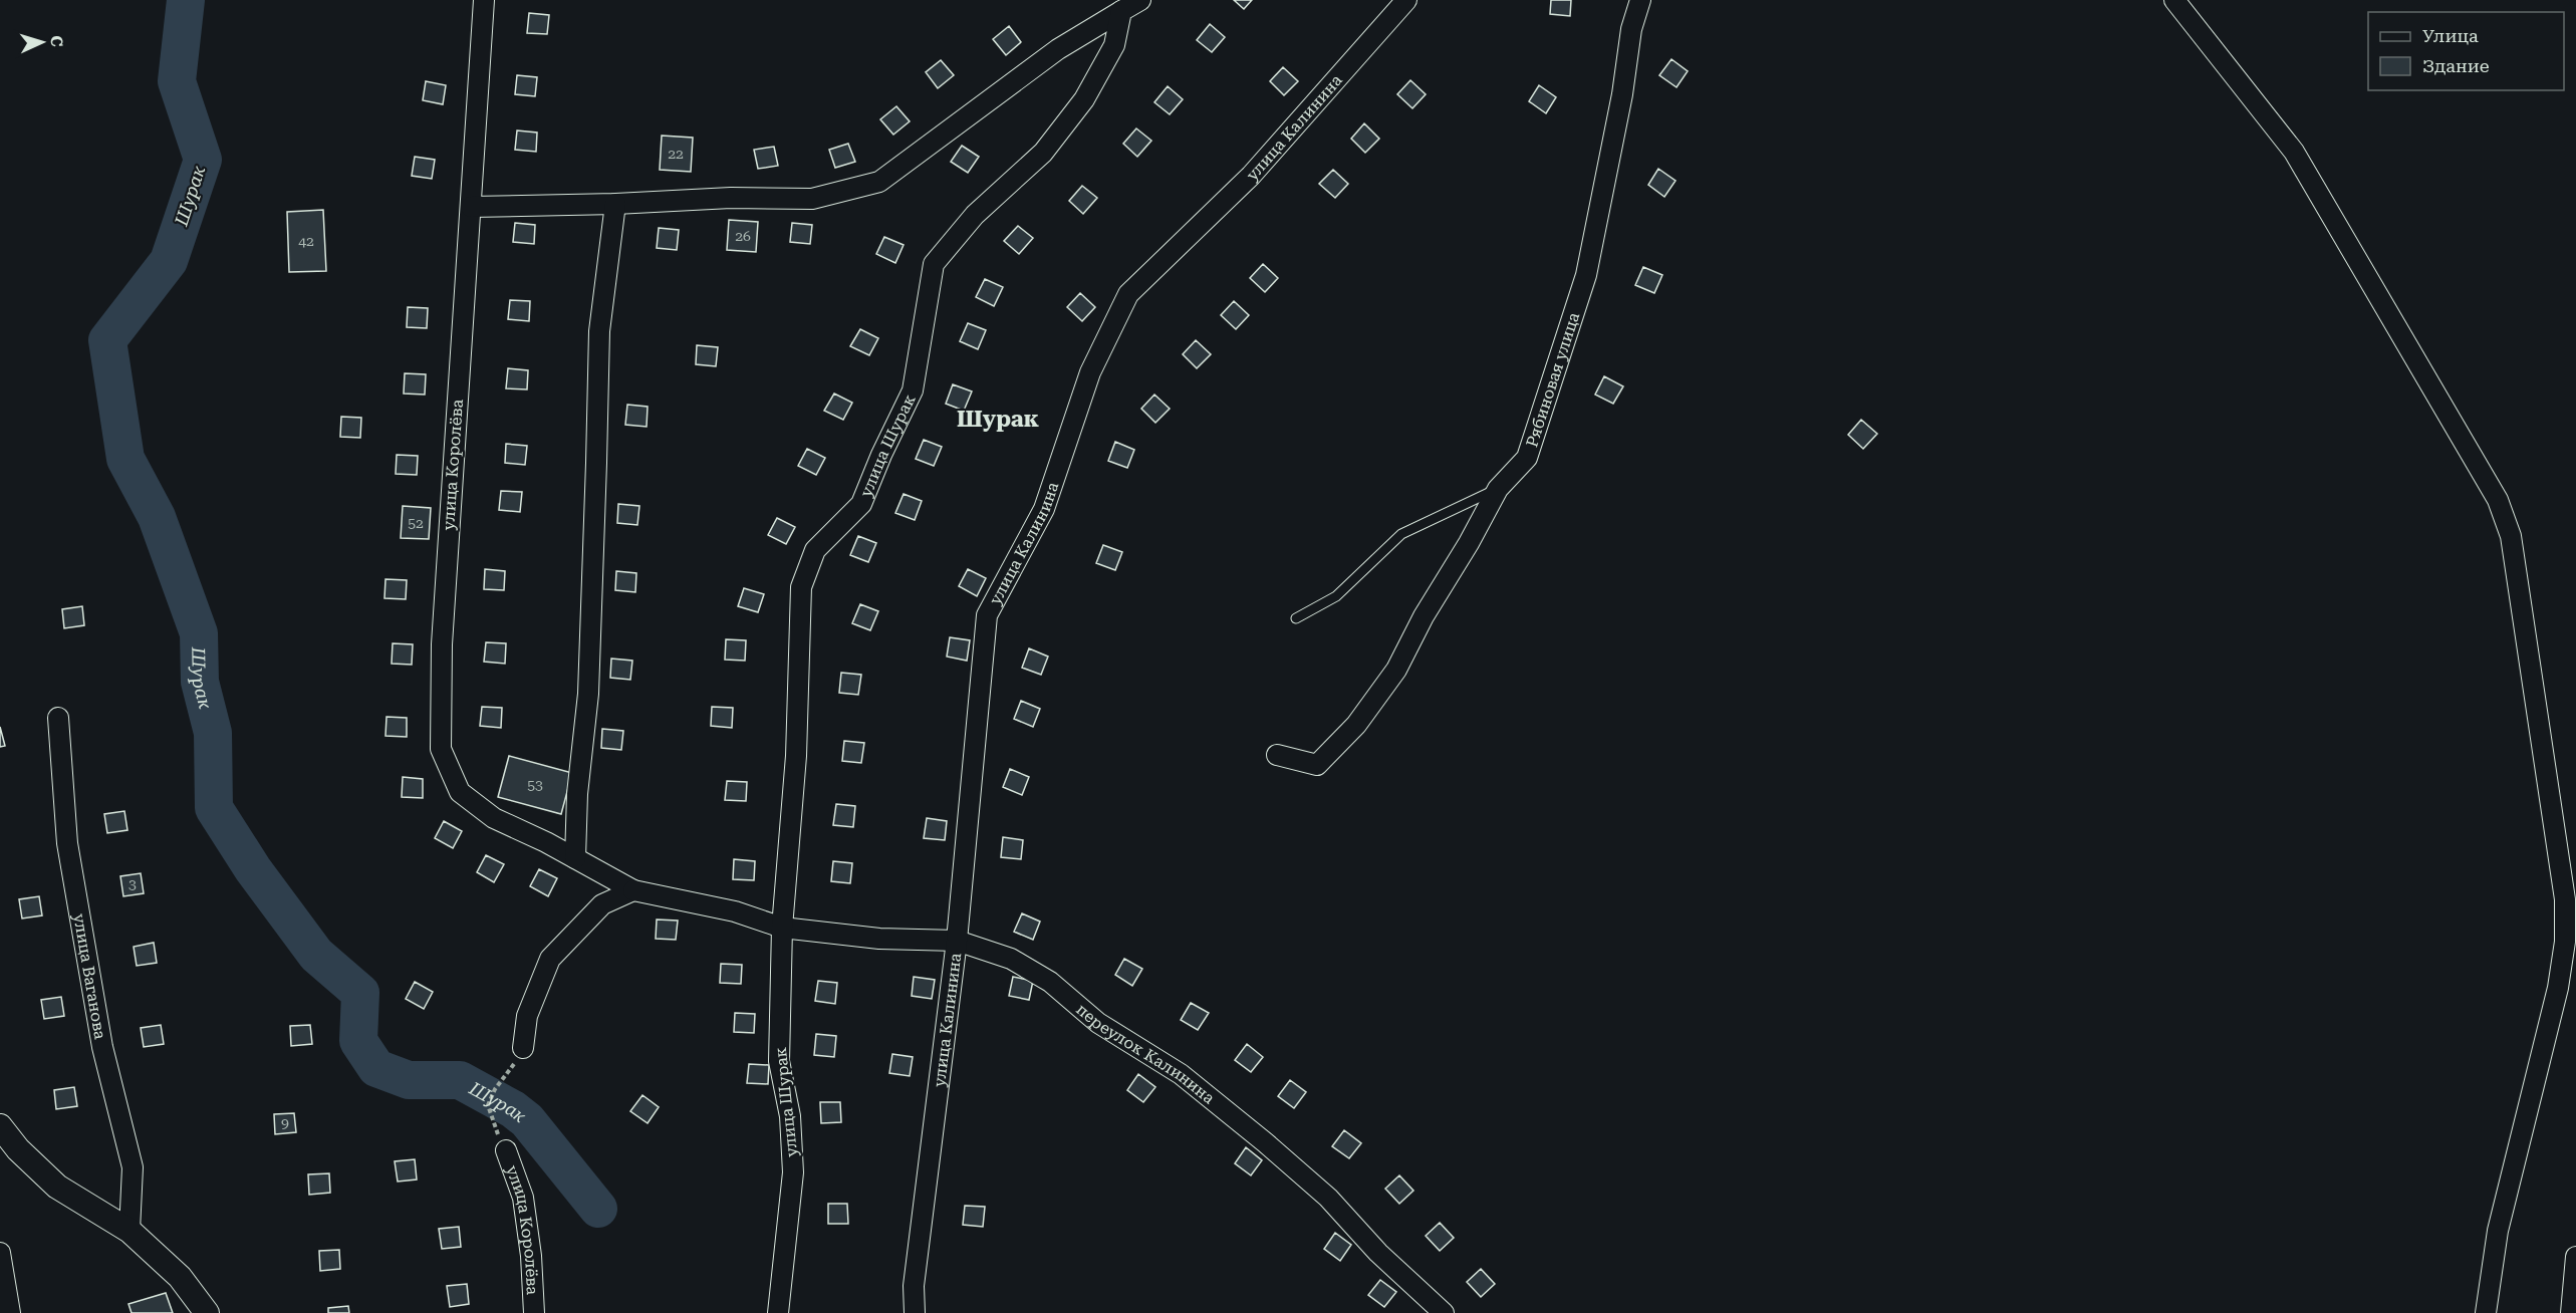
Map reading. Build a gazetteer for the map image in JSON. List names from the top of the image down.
{
  "streets": {
    "street": [
      "улица Калинина",
      "Рябиновая улица",
      "улица Шурак",
      "улица Королёва",
      "улица Ваганова",
      "переулок Калинина"
    ]
  },
  "crossings": [
    ["улица Калинина", "переулок Калинина"],
    ["улица Шурак", "переулок Калинина"]
  ],
  "districts": ["Шурак"],
  "water": ["Шурак"],
  "house_numbers": [
    "22",
    "26",
    "42",
    "52",
    "53",
    "3",
    "9"
  ],
  "legend": ["Улица", "Здание"],
  "north": "right"
}
